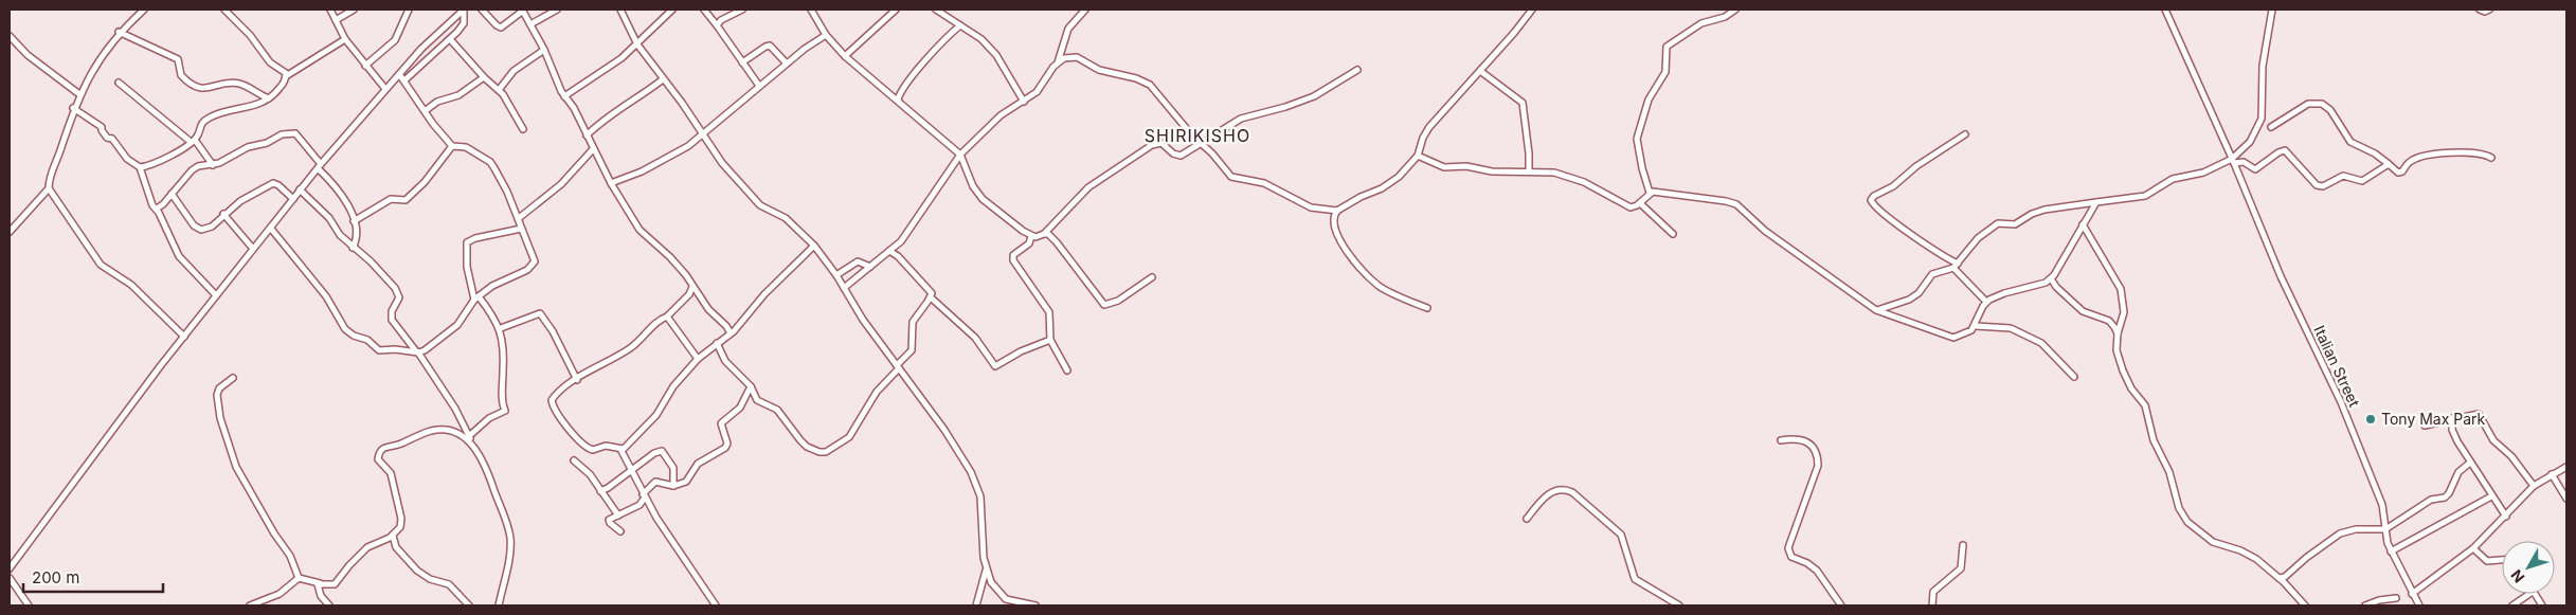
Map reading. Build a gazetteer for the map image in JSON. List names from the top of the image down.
{
  "streets": {
    "street": ["Italian Street"]
  },
  "districts": ["SHIRIKISHO"],
  "places": ["Tony Max Park"],
  "scale_bar": "200 m",
  "north": "bottom left"
}
